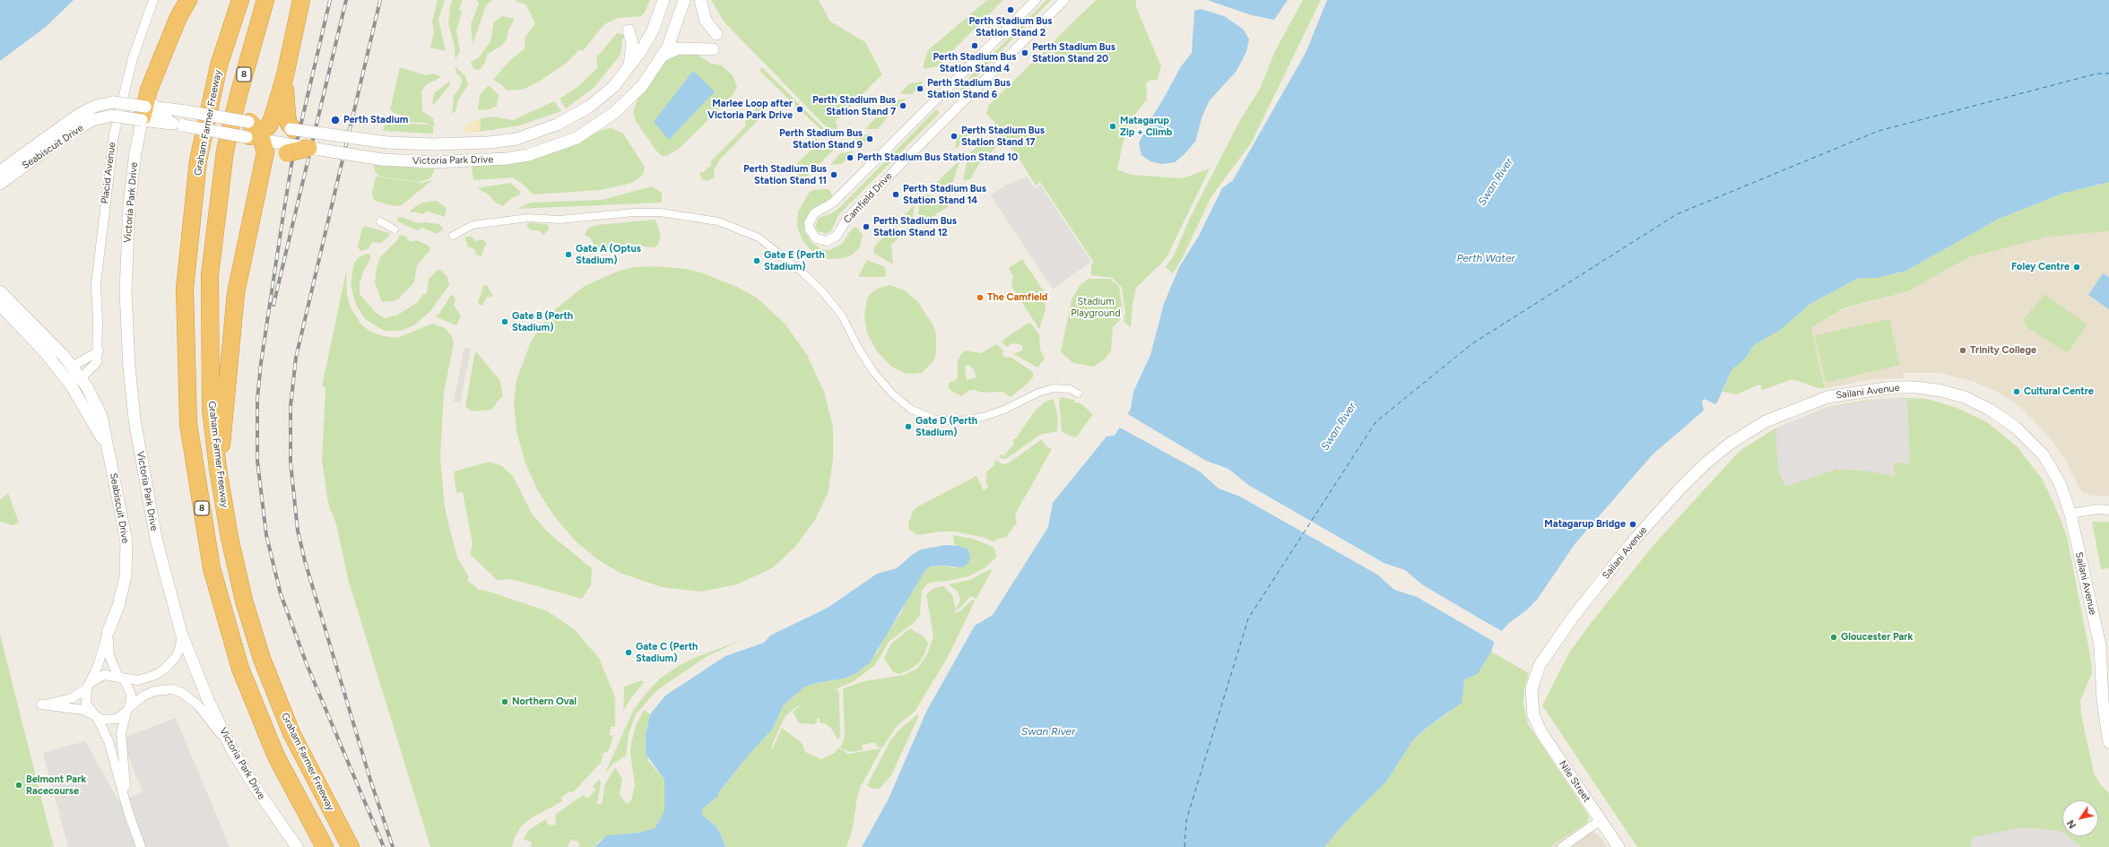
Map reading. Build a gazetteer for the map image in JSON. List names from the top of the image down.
{
  "streets": {
    "highway": ["8", "Graham Farmer Freeway"],
    "street": [
      "Seabiscuit Drive",
      "Victoria Park Drive",
      "Placid Avenue",
      "Camfield Drive",
      "Sailani Avenue",
      "Nile Street"
    ]
  },
  "crossings": [
    ["Seabiscuit Drive", "Victoria Park Drive"],
    ["Sailani Avenue", "Nile Street"]
  ],
  "water": ["Swan River", "Perth Water"],
  "parks": ["Stadium Playground"],
  "places": [
    "Perth Stadium Bus Station Stand 2",
    "Perth Stadium Bus Station Stand 4",
    "Perth Stadium Bus Station Stand 20",
    "Perth Stadium Bus Station Stand 6",
    "Perth Stadium Bus Station Stand 7",
    "Marlee Loop after Victoria Park Drive",
    "Perth Stadium",
    "Matagarup Zip + Climb",
    "Perth Stadium Bus Station Stand 17",
    "Perth Stadium Bus Station Stand 9",
    "Perth Stadium Bus Station Stand 10",
    "Perth Stadium Bus Station Stand 11",
    "Perth Stadium Bus Station Stand 14",
    "Perth Stadium Bus Station Stand 12",
    "Gate A (Optus Stadium)",
    "Gate E (Perth Stadium)",
    "Foley Centre",
    "The Camfield",
    "Gate B (Perth Stadium)",
    "Trinity College",
    "Cultural Centre",
    "Gate D (Perth Stadium)",
    "Matagarup Bridge",
    "Gloucester Park",
    "Gate C (Perth Stadium)",
    "Northern Oval",
    "Belmont Park Racecourse"
  ],
  "north": "bottom left"
}
